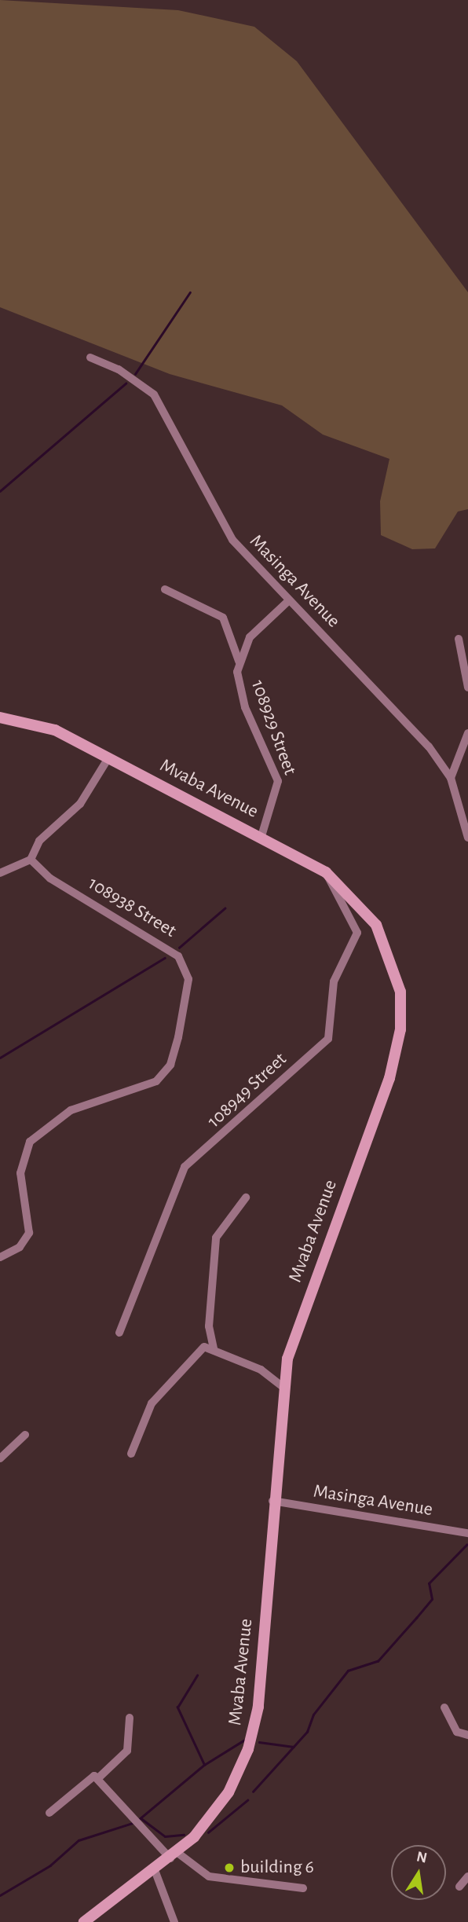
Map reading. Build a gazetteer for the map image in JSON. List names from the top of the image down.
{
  "streets": {
    "street": [
      "Masinga Avenue",
      "108929 Street",
      "Mvaba Avenue",
      "108938 Street",
      "108949 Street"
    ]
  },
  "crossings": [
    ["Masinga Avenue", "108929 Street"],
    ["Masinga Avenue", "Mvaba Avenue"],
    ["108929 Street", "Mvaba Avenue"],
    ["Mvaba Avenue", "108949 Street"]
  ],
  "places": ["building 6"],
  "north": "top"
}
